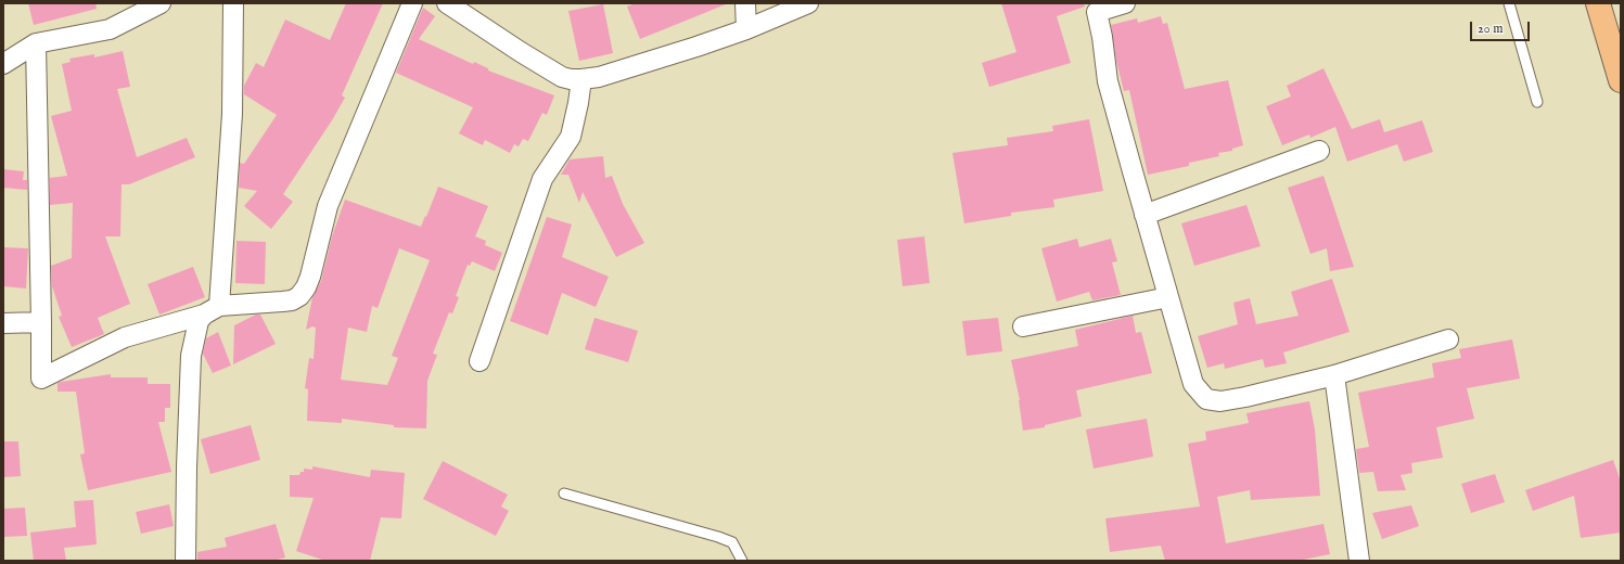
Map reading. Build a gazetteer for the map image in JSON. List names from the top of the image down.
{
  "scale_bar": "20 m"
}
